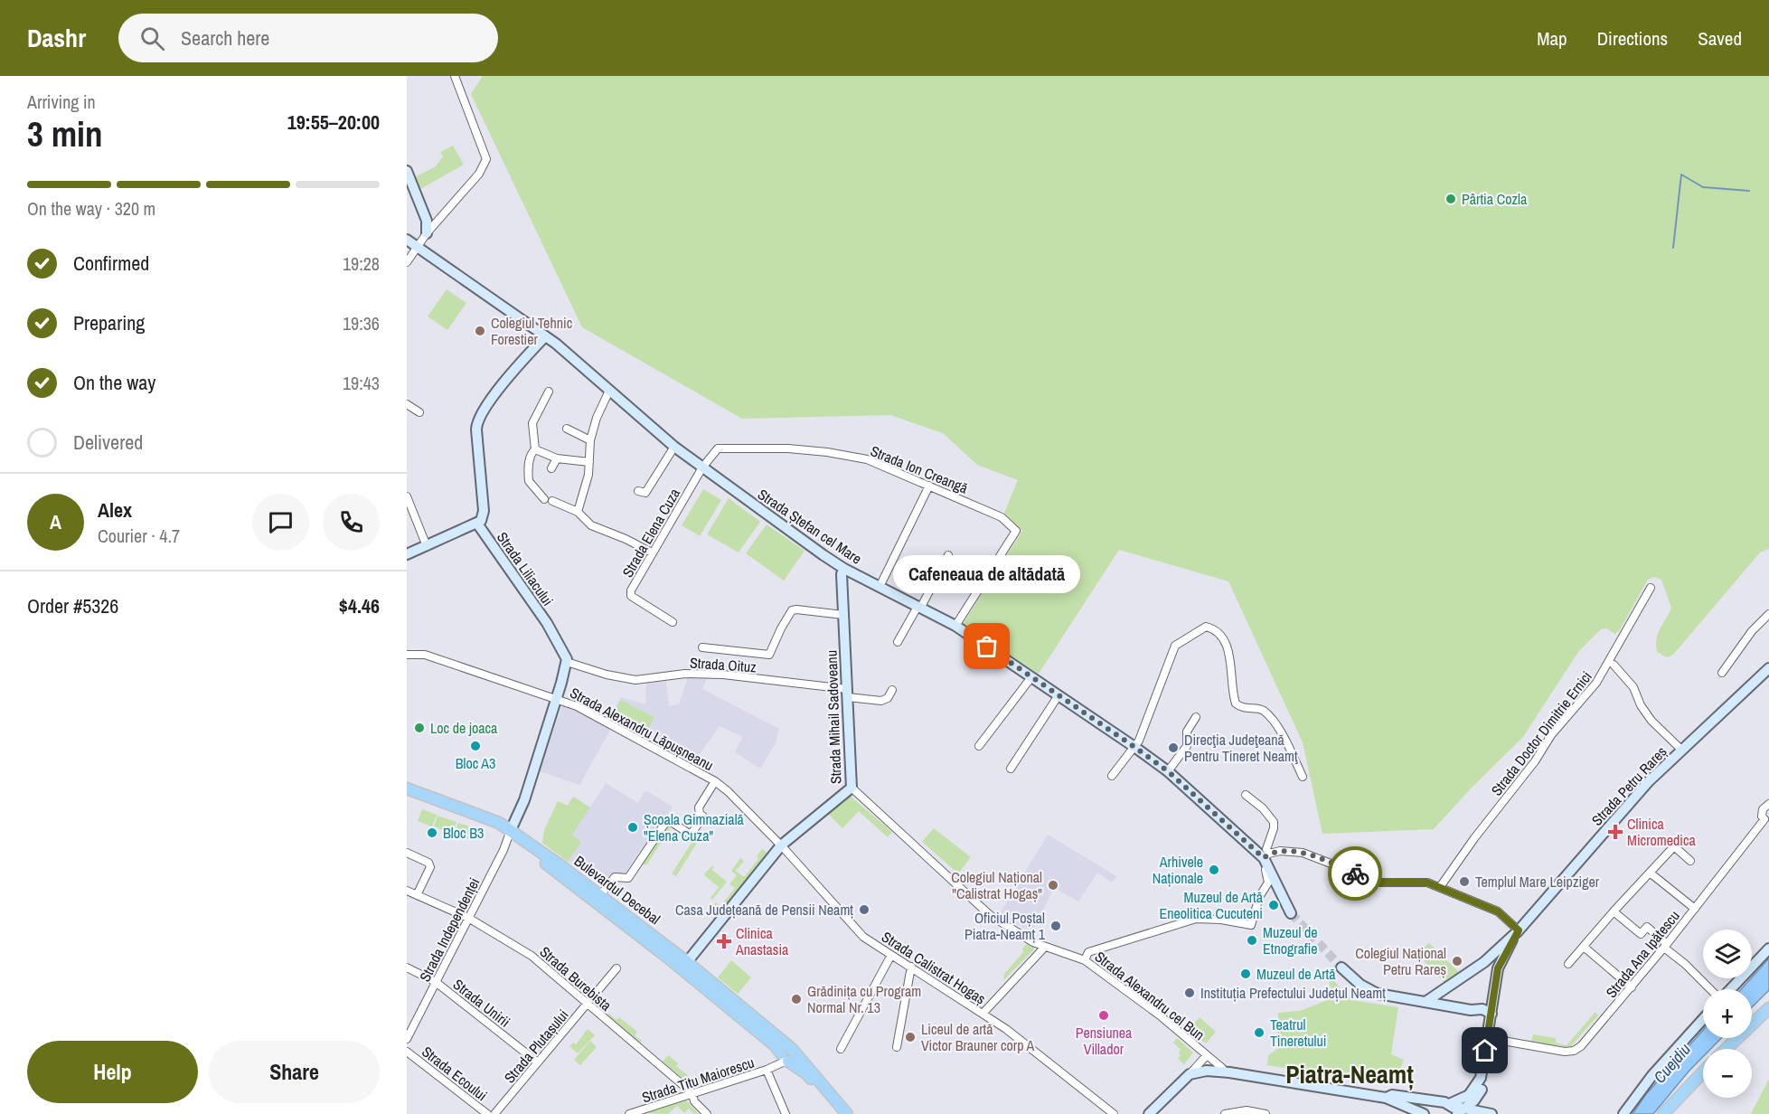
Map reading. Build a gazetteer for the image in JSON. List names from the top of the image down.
{
  "streets": {
    "main road": ["Bulevardul Decebal"],
    "street": [
      "Strada Ion Creangă",
      "Strada Ștefan cel Mare",
      "Strada Elena Cuza",
      "Strada Liliacului",
      "Strada Oituz",
      "Strada Mihail Sadoveanu",
      "Strada Alexandru Lăpușneanu",
      "Strada Doctor Dimitrie Ernici",
      "Strada Petru Rareș",
      "Strada Independenței",
      "Strada Ana Ipătescu",
      "Strada Calistrat Hogaș",
      "Strada Burebista",
      "Strada Alexandru cel Bun",
      "Strada Unirii",
      "Strada Plutașului",
      "Strada Ecoului",
      "Strada Titu Maiorescu"
    ]
  },
  "crossings": [
    ["Strada Ion Creangă", "Strada Ștefan cel Mare"],
    ["Strada Ion Creangă", "Strada Elena Cuza"],
    ["Strada Ștefan cel Mare", "Strada Elena Cuza"],
    ["Strada Ștefan cel Mare", "Strada Liliacului"],
    ["Strada Ștefan cel Mare", "Strada Mihail Sadoveanu"],
    ["Strada Liliacului", "Strada Oituz"],
    ["Strada Oituz", "Strada Mihail Sadoveanu"],
    ["Strada Mihail Sadoveanu", "Strada Alexandru Lăpușneanu"],
    ["Strada Mihail Sadoveanu", "Bulevardul Decebal"],
    ["Strada Mihail Sadoveanu", "Strada Calistrat Hogaș"],
    ["Strada Mihail Sadoveanu", "Strada Alexandru cel Bun"],
    ["Strada Alexandru Lăpușneanu", "Strada Calistrat Hogaș"],
    ["Strada Petru Rareș", "Strada Ana Ipătescu"],
    ["Bulevardul Decebal", "Strada Independenței"],
    ["Bulevardul Decebal", "Strada Titu Maiorescu"],
    ["Strada Independenței", "Strada Burebista"],
    ["Strada Independenței", "Strada Unirii"],
    ["Strada Burebista", "Strada Plutașului"],
    ["Strada Burebista", "Strada Titu Maiorescu"],
    ["Strada Unirii", "Strada Plutașului"]
  ],
  "districts": ["Piatra-Neamț"],
  "water": ["Cuejdiu"],
  "places": {
    "other": [
      "Pârtia Cozla",
      "Colegiul Tehnic Forestier",
      "Cafeneaua de altădată",
      "Loc de joaca",
      "Bloc A3",
      "Direcţia Judeţeană Pentru Tineret Neamţ",
      "Școala Gimnazială \"Elena Cuza\"",
      "Bloc B3",
      "Arhivele Naționale",
      "Templul Mare Leipziger",
      "Colegiul Național \"Calistrat Hogaș\"",
      "Muzeul de Artă Eneolitica Cucuteni",
      "Casa Județeană de Pensii Neamț",
      "Oficiul Poștal Piatra-Neamț 1",
      "Muzeul de Etnografie",
      "Colegiul Național Petru Rareș",
      "Muzeul de Artă",
      "Instituția Prefectului Județul Neamț",
      "Grădinița cu Program Normal Nr. 13",
      "Pensiunea Villador",
      "Teatrul Tineretului",
      "Liceul de artă Victor Brauner corp A"
    ],
    "health": ["Clinica Micromedica", "Clinica Anastasia"]
  },
  "page": {
    "header": "Dashr",
    "search": "Search here",
    "nav": ["Map", "Directions", "Saved"],
    "heading": ["3 min", "Arriving in", "19:55–20:00"],
    "panel": [
      "Alex",
      "Courier · 4.7",
      "Order #5326",
      "$4.46"
    ],
    "bar": "On the way · 320 m",
    "list": [
      ["Confirmed", "19:28"],
      ["Preparing", "19:36"],
      ["On the way", "19:43"],
      "Delivered"
    ],
    "round": "A",
    "bubble": "Cafeneaua de altădată",
    "map_buttons": ["+", "−"],
    "buttons": ["Help", "Share"]
  }
}
